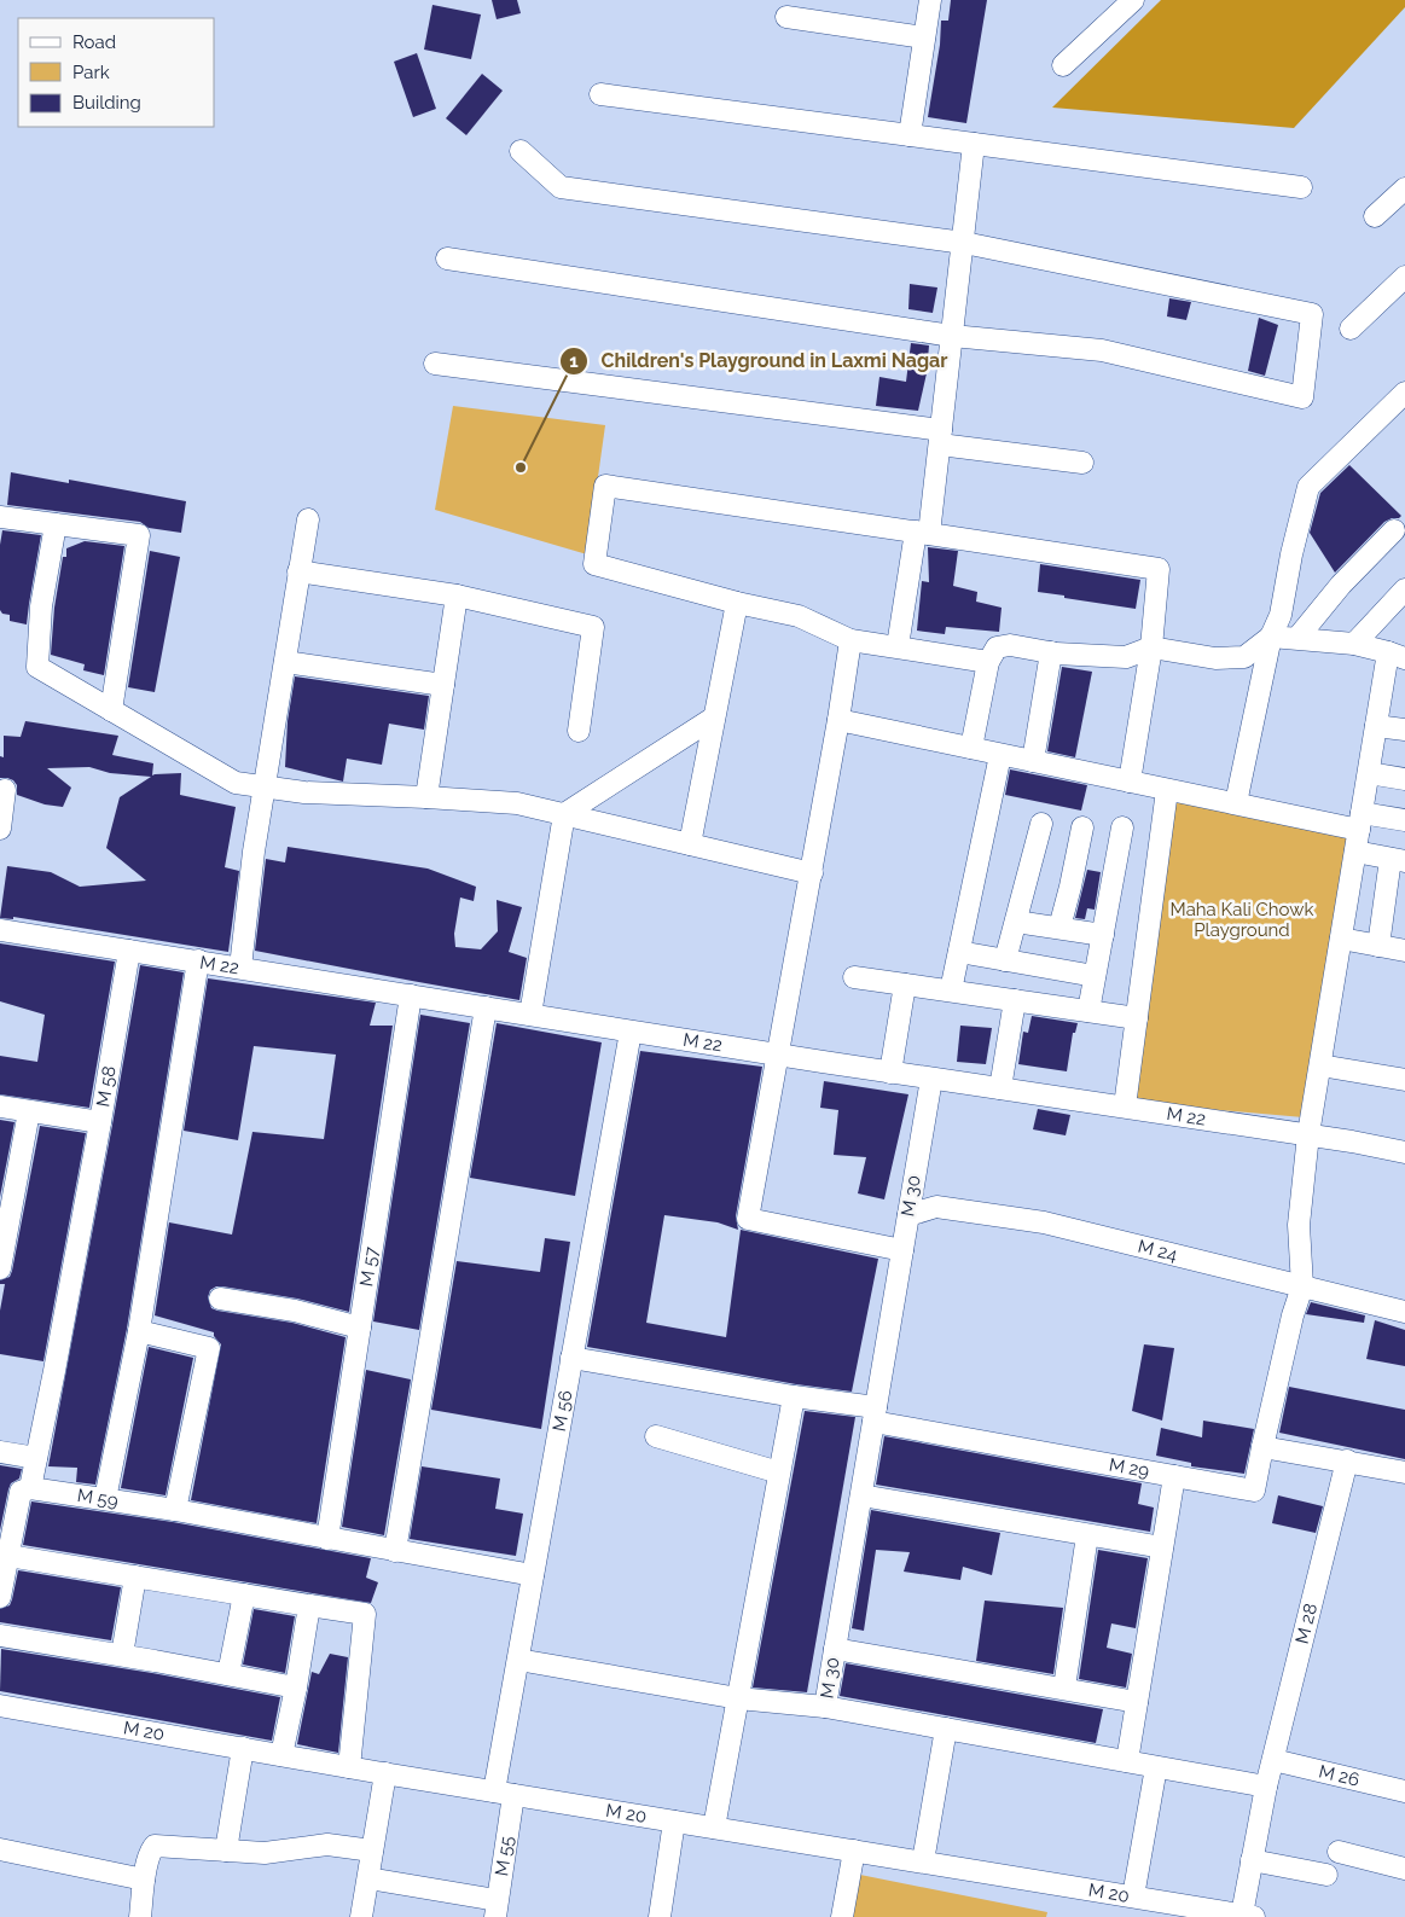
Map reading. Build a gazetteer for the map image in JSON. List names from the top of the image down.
{
  "streets": {
    "street": [
      "M 22",
      "M 58",
      "M 30",
      "M 24",
      "M 57",
      "M 56",
      "M 29",
      "M 59",
      "M 28",
      "M 20",
      "M 26",
      "M 55"
    ]
  },
  "crossings": [
    ["M 22", "M 58"],
    ["M 22", "M 30"],
    ["M 22", "M 57"],
    ["M 22", "M 56"],
    ["M 30", "M 24"],
    ["M 30", "M 29"],
    ["M 30", "M 28"],
    ["M 57", "M 59"],
    ["M 56", "M 29"],
    ["M 56", "M 59"],
    ["M 56", "M 20"],
    ["M 56", "M 55"],
    ["M 28", "M 26"],
    ["M 20", "M 55"]
  ],
  "parks": ["Maha Kali Chowk Playground"],
  "places": ["Children's Playground in Laxmi Nagar"],
  "legend": ["Road", "Park", "Building"]
}
